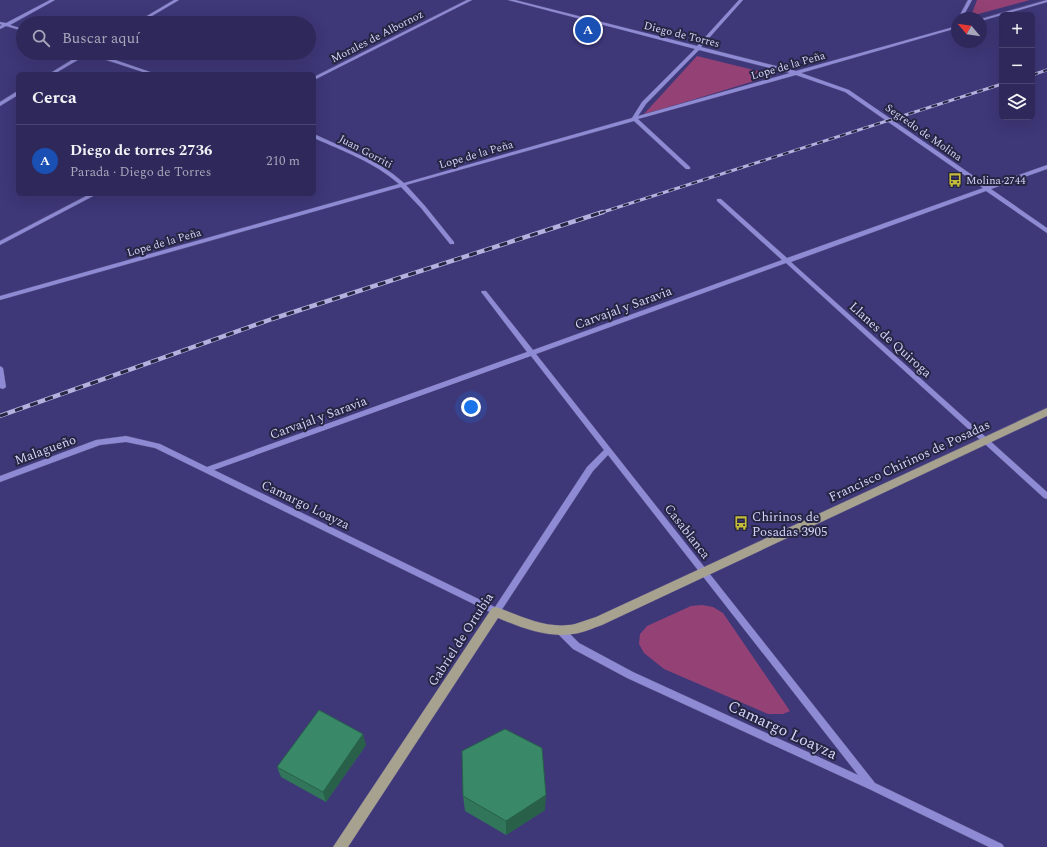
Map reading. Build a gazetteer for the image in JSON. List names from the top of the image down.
{
  "streets": {
    "main road": ["Francisco Chirinos de Posadas", "Gabriel de Ortubia"],
    "street": [
      "Diego de Torres",
      "Morales de Albornoz",
      "Lope de la Peña",
      "Segredo de Molina",
      "Juan Gorriti",
      "Carvajal y Saravia",
      "Llanes de Quiroga",
      "Malagueño",
      "Camargo Loayza",
      "Casablanca"
    ]
  },
  "crossings": [
    ["Diego de Torres", "Lope de la Peña"],
    ["Diego de Torres", "Segredo de Molina"],
    ["Lope de la Peña", "Juan Gorriti"],
    ["Segredo de Molina", "Carvajal y Saravia"],
    ["Carvajal y Saravia", "Llanes de Quiroga"],
    ["Carvajal y Saravia", "Camargo Loayza"],
    ["Carvajal y Saravia", "Casablanca"],
    ["Llanes de Quiroga", "Francisco Chirinos de Posadas"],
    ["Malagueño", "Camargo Loayza"],
    ["Francisco Chirinos de Posadas", "Camargo Loayza"],
    ["Francisco Chirinos de Posadas", "Casablanca"],
    ["Francisco Chirinos de Posadas", "Gabriel de Ortubia"],
    ["Camargo Loayza", "Casablanca"],
    ["Camargo Loayza", "Gabriel de Ortubia"],
    ["Casablanca", "Gabriel de Ortubia"]
  ],
  "places": {
    "bus stop": ["Molina 2744", "Chirinos de Posadas 3905"]
  },
  "north": "top left",
  "page": {
    "map_buttons": ["+", "−"],
    "pins": "A",
    "search": "Buscar aquí",
    "heading": "Cerca",
    "list": [
      {
        "mark": "A",
        "name": "Diego de torres 2736",
        "note": "Parada · Diego de Torres",
        "value": "210 m"
      }
    ]
  }
}
